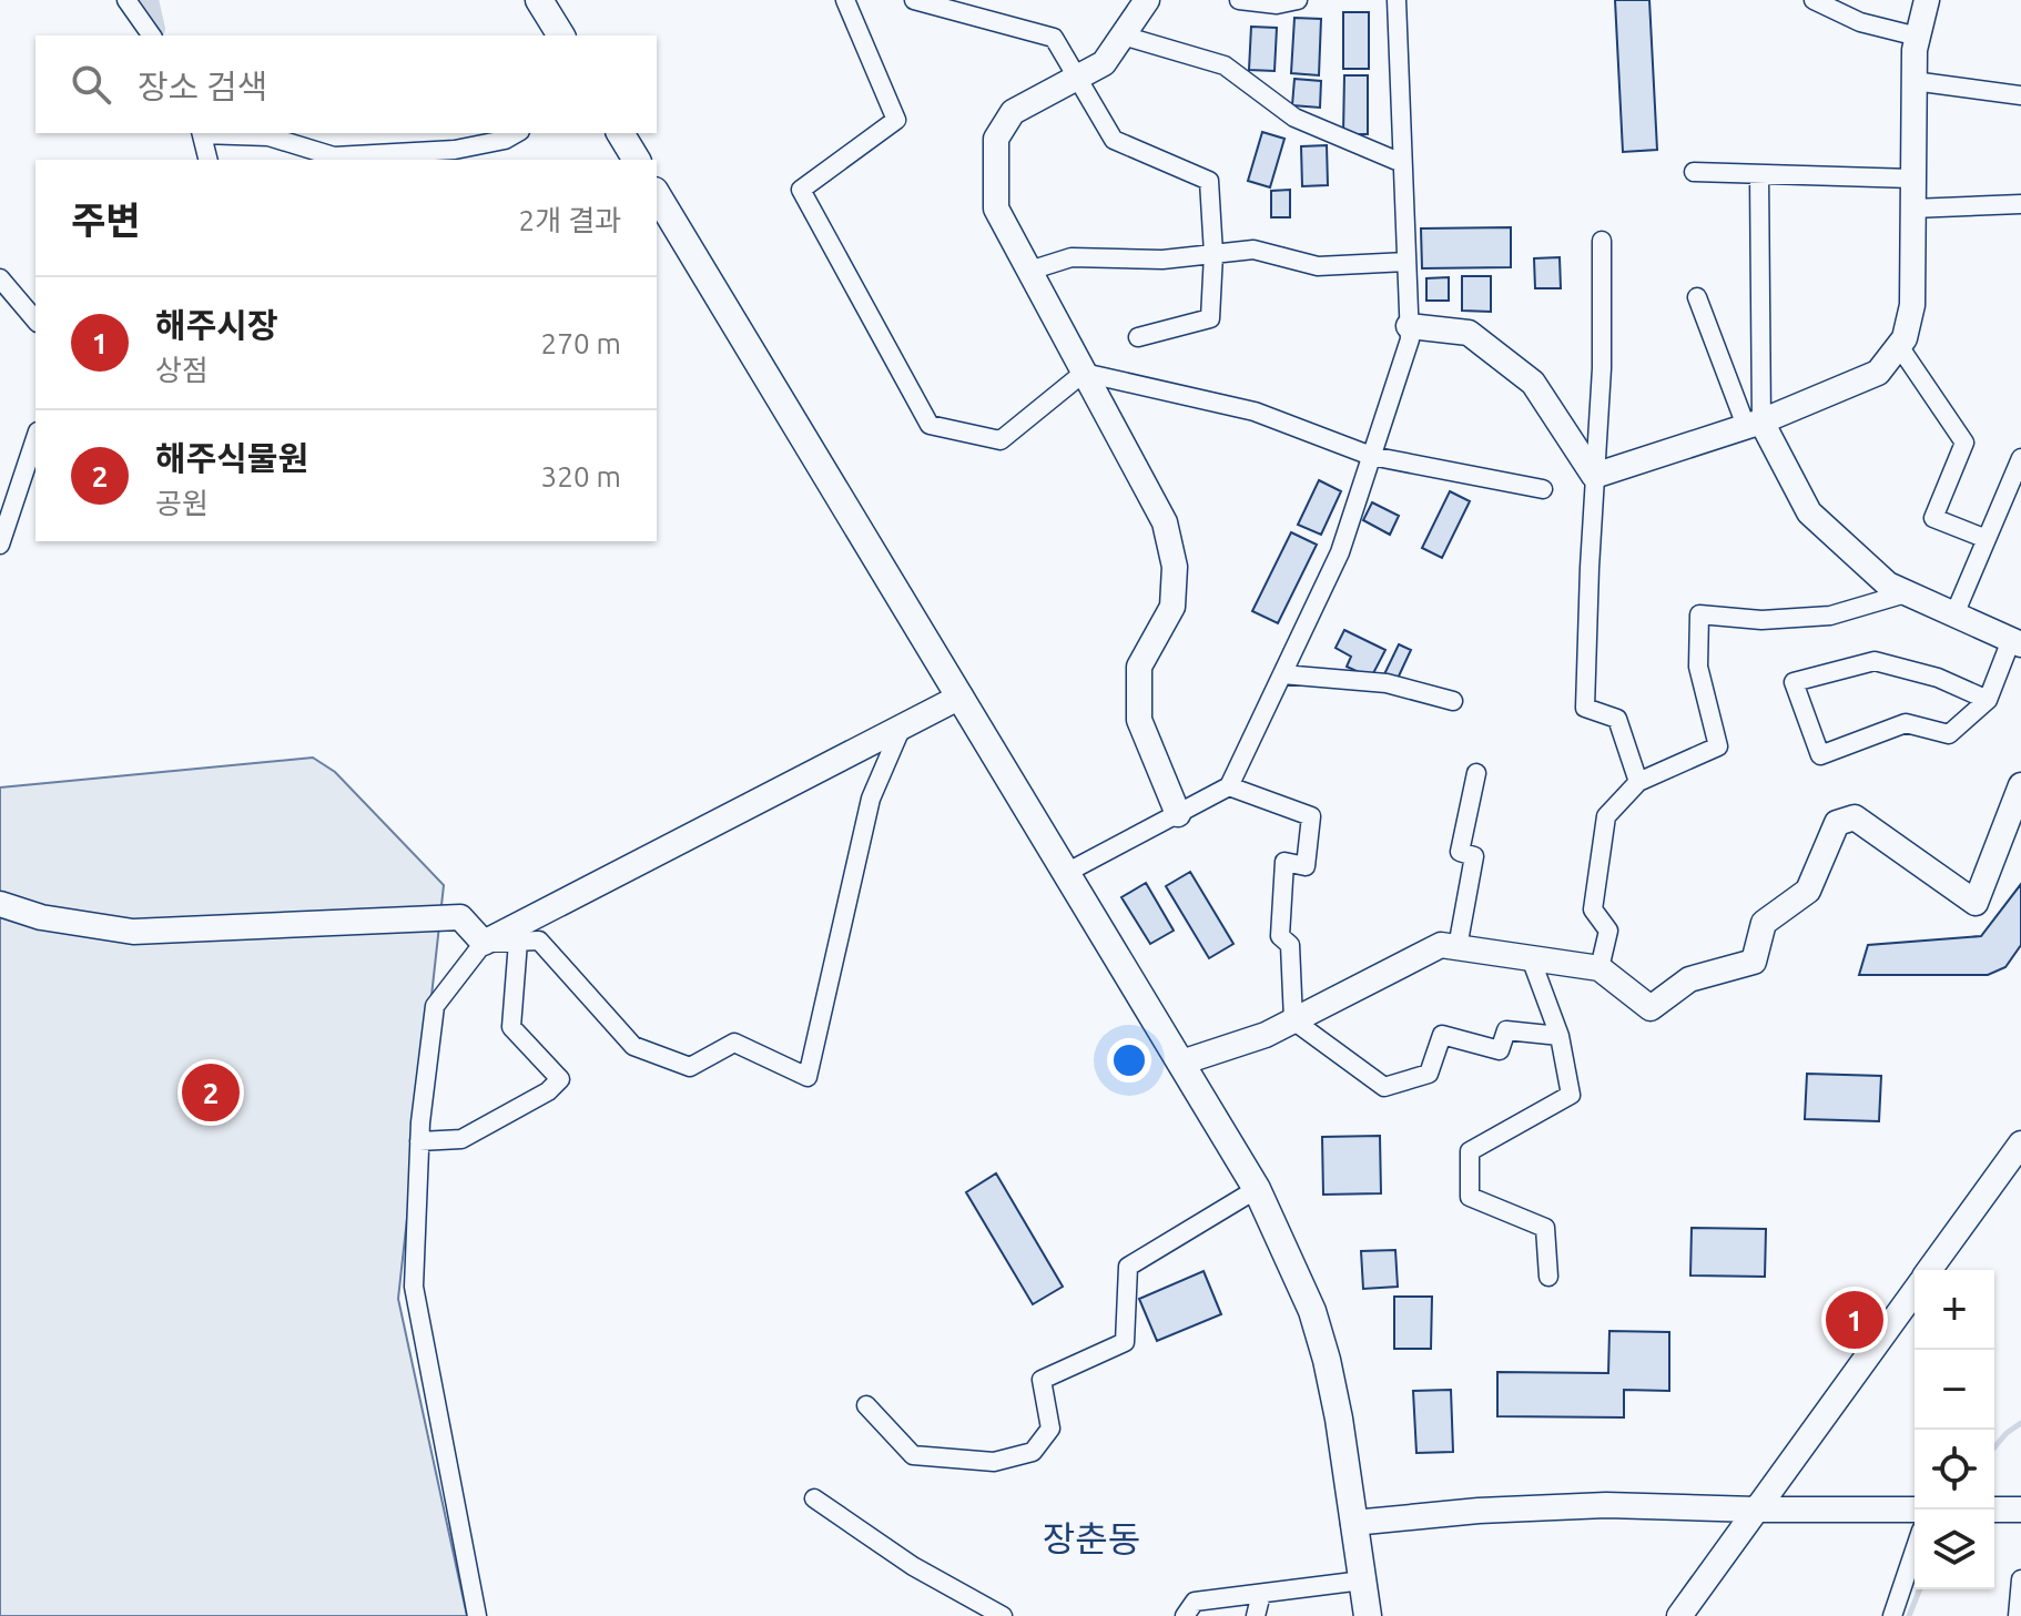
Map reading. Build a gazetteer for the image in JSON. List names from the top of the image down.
{
  "districts": ["장춘동"],
  "page": {
    "search": "장소 검색",
    "heading": ["주변", "2개 결과"],
    "list": [
      {
        "mark": "1",
        "name": "해주시장",
        "note": "상점",
        "value": "270 m"
      },
      {
        "mark": "2",
        "name": "해주식물원",
        "note": "공원",
        "value": "320 m"
      }
    ],
    "pins": ["2", "1"],
    "map_buttons": ["+", "−"]
  }
}
